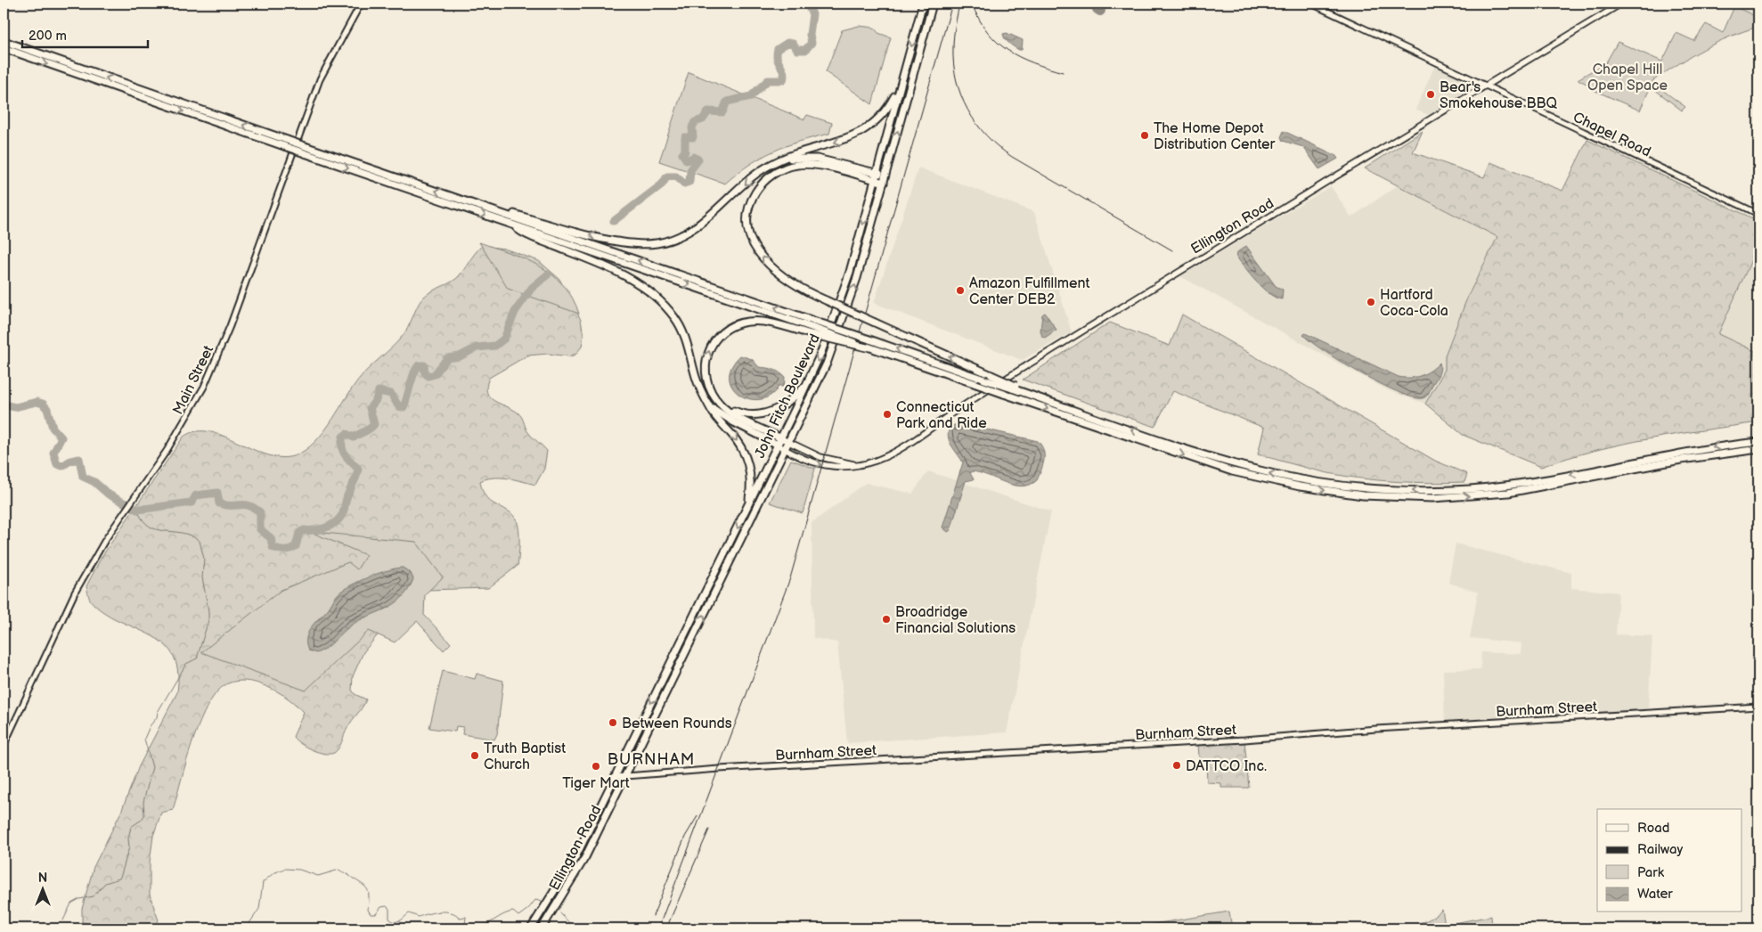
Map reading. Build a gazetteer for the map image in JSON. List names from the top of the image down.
{
  "streets": {
    "highway": ["Ellington Road", "John Fitch Boulevard"],
    "street": ["Chapel Road", "Main Street", "Burnham Street"]
  },
  "crossings": [
    ["Chapel Road", "Ellington Road"],
    ["Ellington Road", "John Fitch Boulevard"],
    ["Ellington Road", "Burnham Street"],
    ["John Fitch Boulevard", "Burnham Street"]
  ],
  "districts": ["BURNHAM"],
  "parks": ["Chapel Hill Open Space"],
  "places": [
    "Bear's Smokehouse BBQ",
    "The Home Depot Distribution Center",
    "Amazon Fulfillment Center DEB2",
    "Hartford Coca-Cola",
    "Connecticut Park and Ride",
    "Broadridge Financial Solutions",
    "Between Rounds",
    "Truth Baptist Church",
    "DATTCO Inc.",
    "Tiger Mart"
  ],
  "legend": [
    "Road",
    "Railway",
    "Park",
    "Water"
  ],
  "scale_bar": "200 m",
  "north": "top"
}
